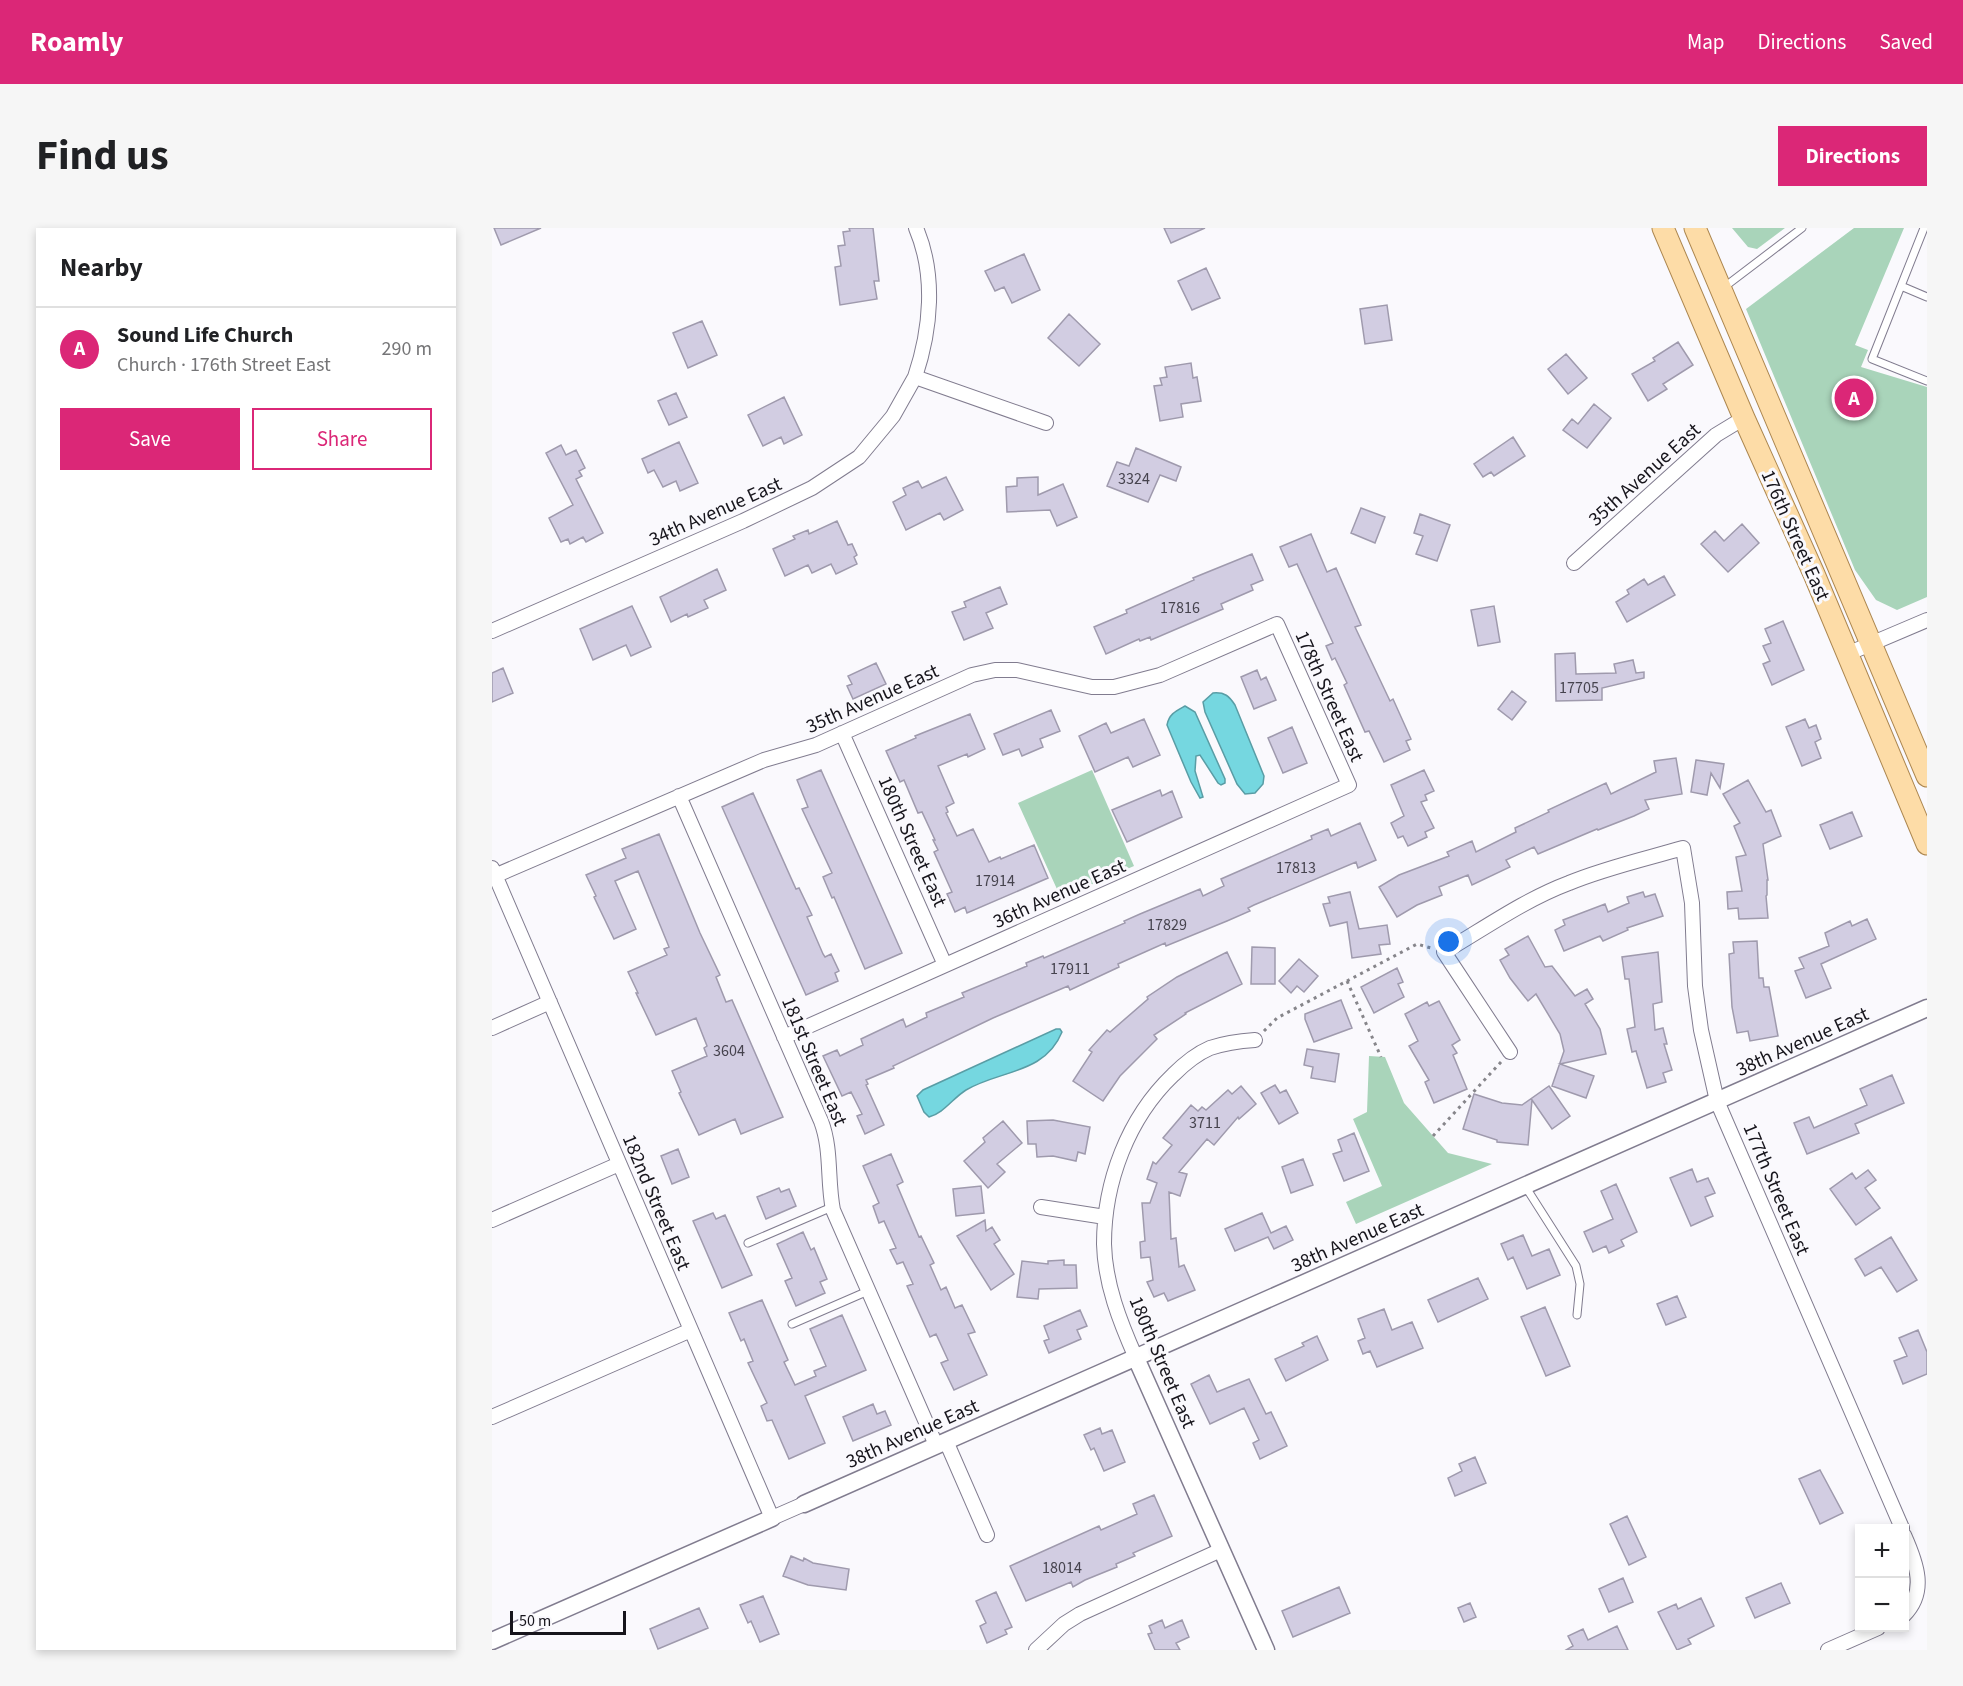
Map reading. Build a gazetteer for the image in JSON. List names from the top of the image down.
{
  "streets": {
    "main road": ["176th Street East"],
    "street": [
      "35th Avenue East",
      "34th Avenue East",
      "178th Street East",
      "180th Street East",
      "36th Avenue East",
      "38th Avenue East",
      "181st Street East",
      "177th Street East",
      "182nd Street East"
    ]
  },
  "crossings": [
    ["35th Avenue East", "176th Street East"],
    ["35th Avenue East", "178th Street East"],
    ["35th Avenue East", "180th Street East"],
    ["35th Avenue East", "181st Street East"],
    ["35th Avenue East", "182nd Street East"],
    ["178th Street East", "36th Avenue East"],
    ["180th Street East", "36th Avenue East"],
    ["180th Street East", "38th Avenue East"],
    ["36th Avenue East", "181st Street East"],
    ["38th Avenue East", "181st Street East"],
    ["38th Avenue East", "177th Street East"]
  ],
  "house_numbers": [
    "3324",
    "17816",
    "17705",
    "17813",
    "17914",
    "17829",
    "17911",
    "3604",
    "3711",
    "18014"
  ],
  "scale_bar": "50 m",
  "page": {
    "header": "Roamly",
    "nav": ["Map", "Directions", "Saved"],
    "title": "Find us",
    "buttons": [
      "Directions",
      ["Save", "Share"]
    ],
    "heading": "Nearby",
    "list": [
      {
        "mark": "A",
        "name": "Sound Life Church",
        "note": "Church · 176th Street East",
        "value": "290 m"
      }
    ],
    "pins": "A",
    "map_buttons": ["+", "−"],
    "scale": "50 m"
  }
}
